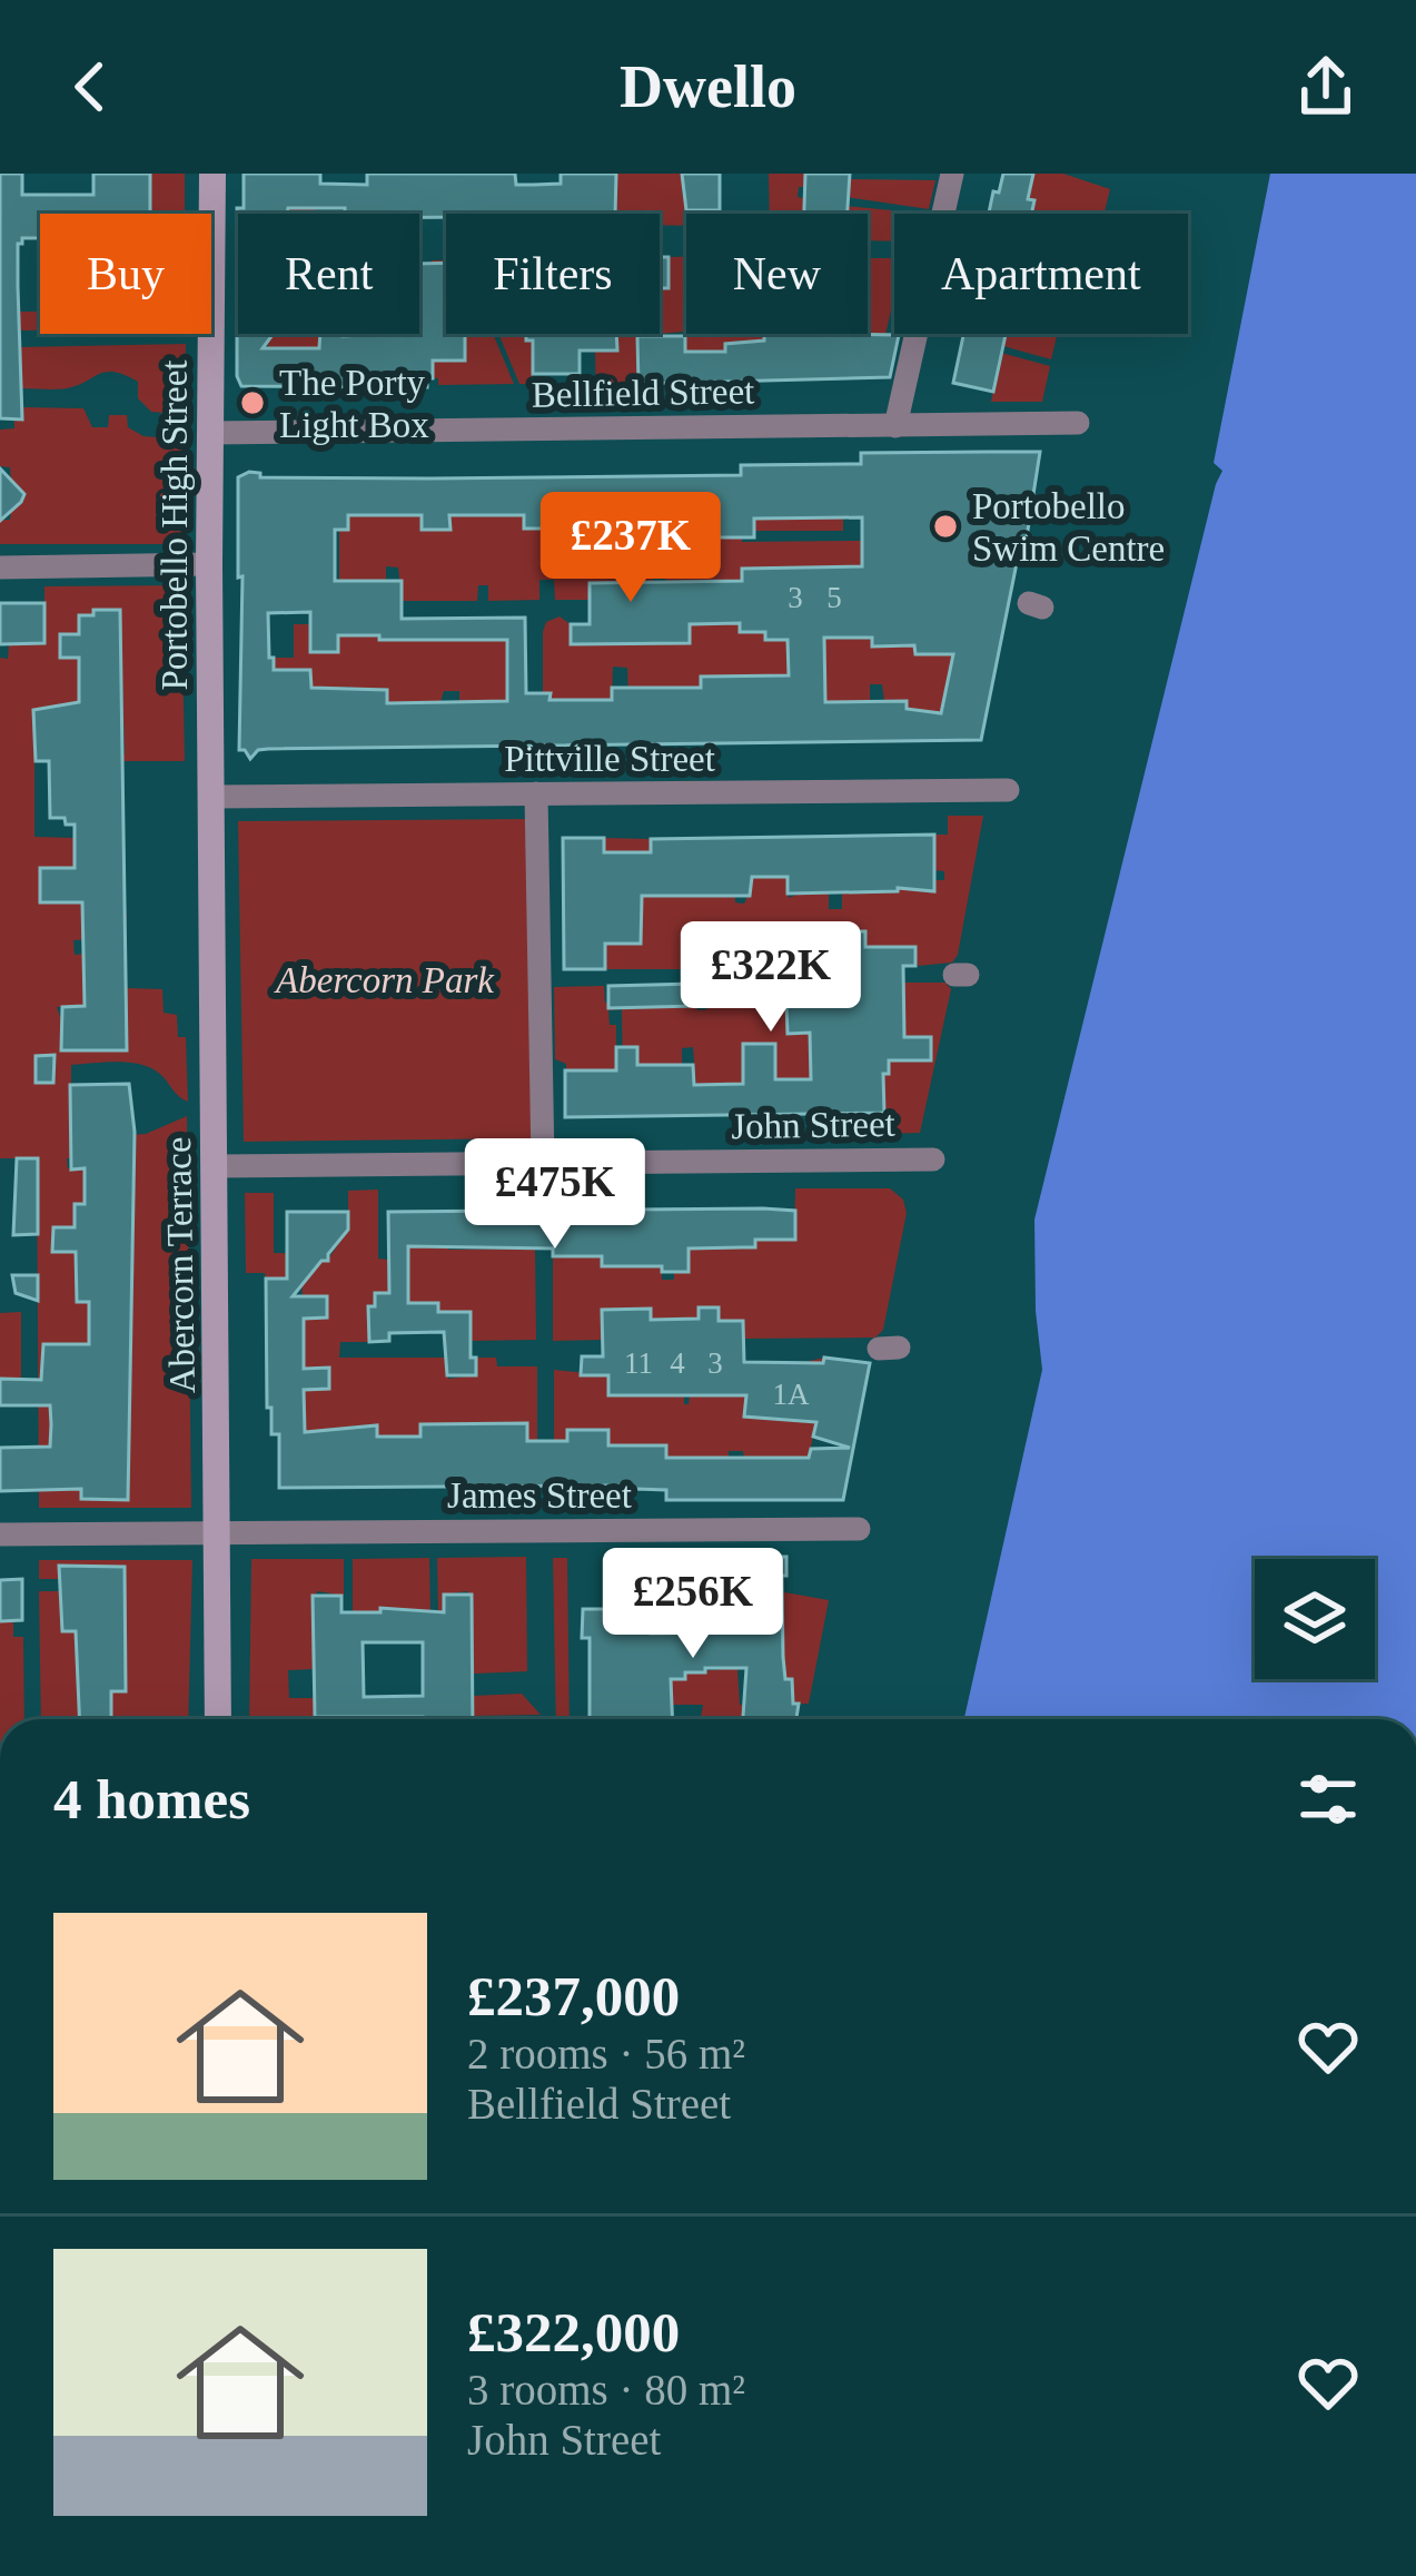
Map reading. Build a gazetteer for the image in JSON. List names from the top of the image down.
{
  "streets": {
    "main road": ["Portobello High Street", "Abercorn Terrace"],
    "street": [
      "Bellfield Street",
      "Pittville Street",
      "John Street",
      "James Street"
    ]
  },
  "crossings": [
    ["Bellfield Street", "Portobello High Street"],
    ["Portobello High Street", "Pittville Street"],
    ["Portobello High Street", "Abercorn Terrace"],
    ["Pittville Street", "Abercorn Terrace"],
    ["John Street", "Abercorn Terrace"],
    ["Abercorn Terrace", "James Street"]
  ],
  "parks": ["Abercorn Park"],
  "places": ["The Porty Light Box", "Portobello Swim Centre"],
  "house_numbers": [
    "3",
    "5",
    "11",
    "4",
    "3",
    "1A"
  ],
  "page": {
    "header": "Dwello",
    "chip": [
      "Buy",
      "Rent",
      "Filters",
      "New",
      "Apartment"
    ],
    "price": [
      "£237K",
      "£322K",
      "£475K",
      "£256K"
    ],
    "heading": "4 homes",
    "list": [
      {
        "name": "£237,000",
        "note": "2 rooms · 56 m² · Bellfield Street"
      },
      {
        "name": "£322,000",
        "note": "3 rooms · 80 m² · John Street"
      }
    ]
  }
}
